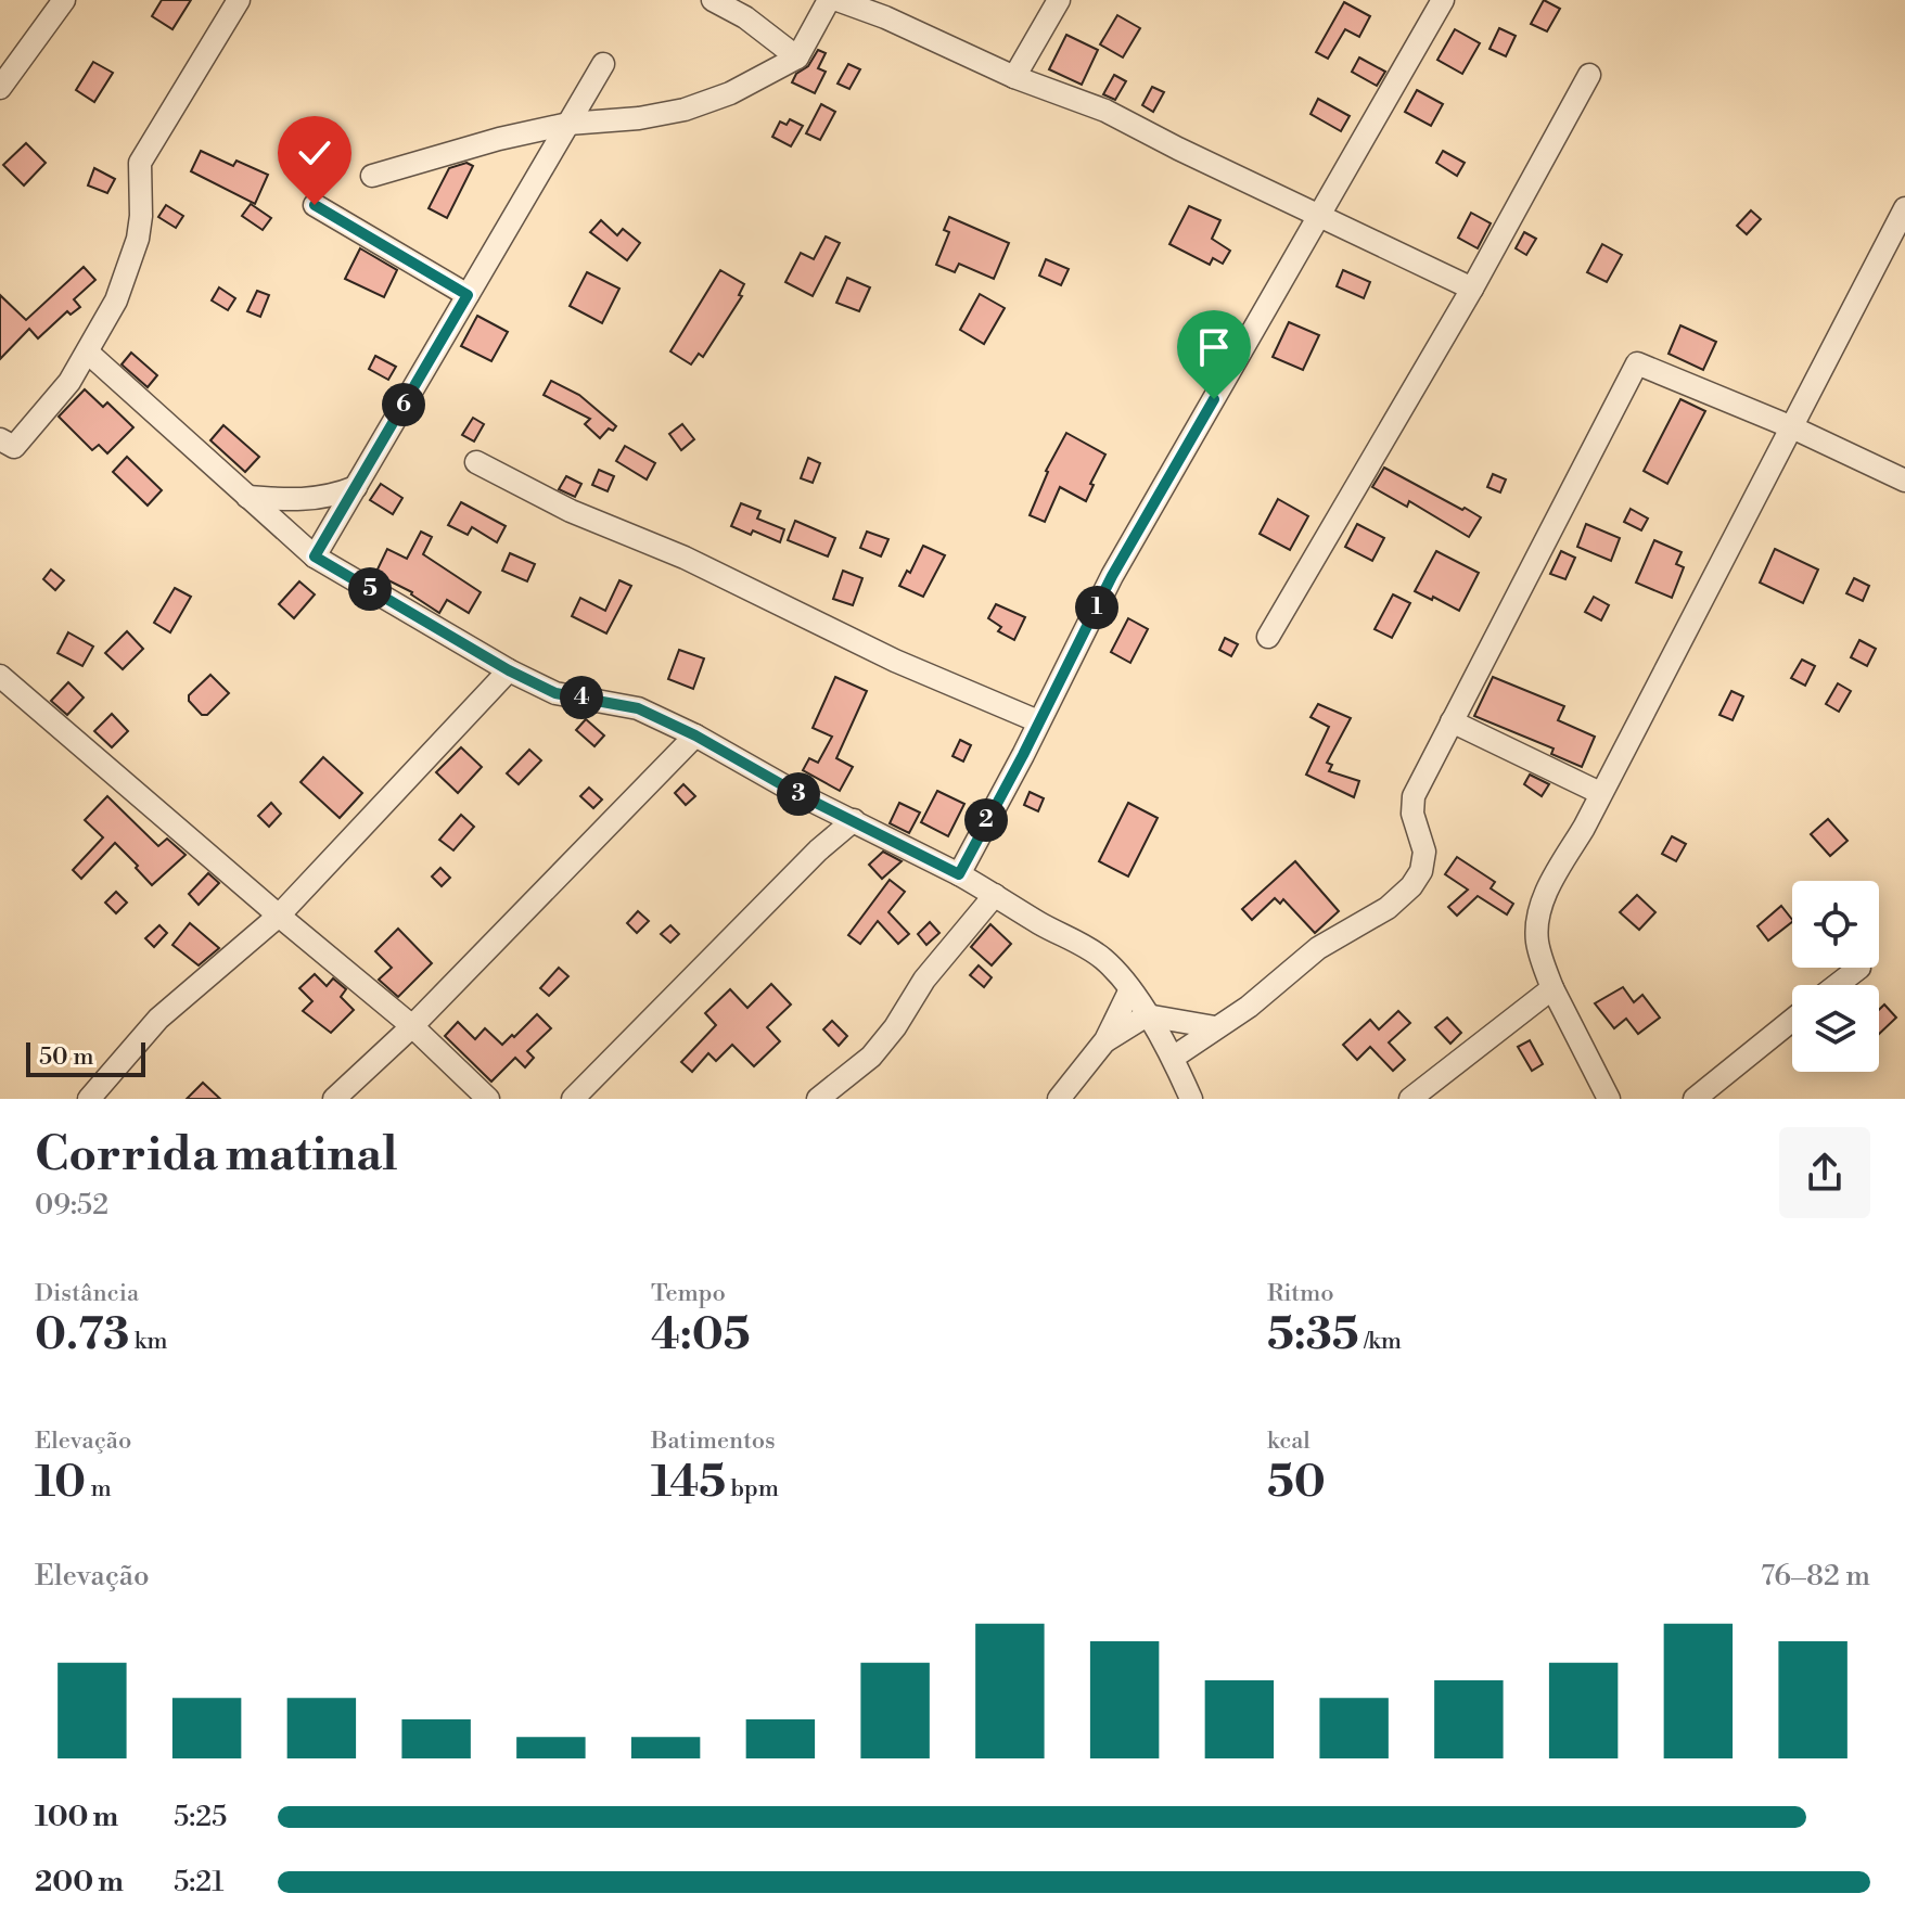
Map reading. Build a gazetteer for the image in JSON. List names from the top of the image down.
{
  "scale_bar": "50 m",
  "page": {
    "pins": [
      "6",
      "5",
      "1",
      "4",
      "3",
      "2"
    ],
    "scale": "50 m",
    "heading": ["Corrida matinal", "09:52"],
    "stats": [
      ["Distância", "0.73 km"],
      ["Tempo", "4:05"],
      ["Ritmo", "5:35 /km"],
      ["Elevação", "10 m"],
      ["Batimentos", "145 bpm"],
      ["kcal", "50"]
    ],
    "chart": ["Elevação", "76–82 m"],
    "list": [
      {
        "name": "100 m",
        "note": "5:25"
      },
      {
        "name": "200 m",
        "note": "5:21"
      }
    ]
  }
}
